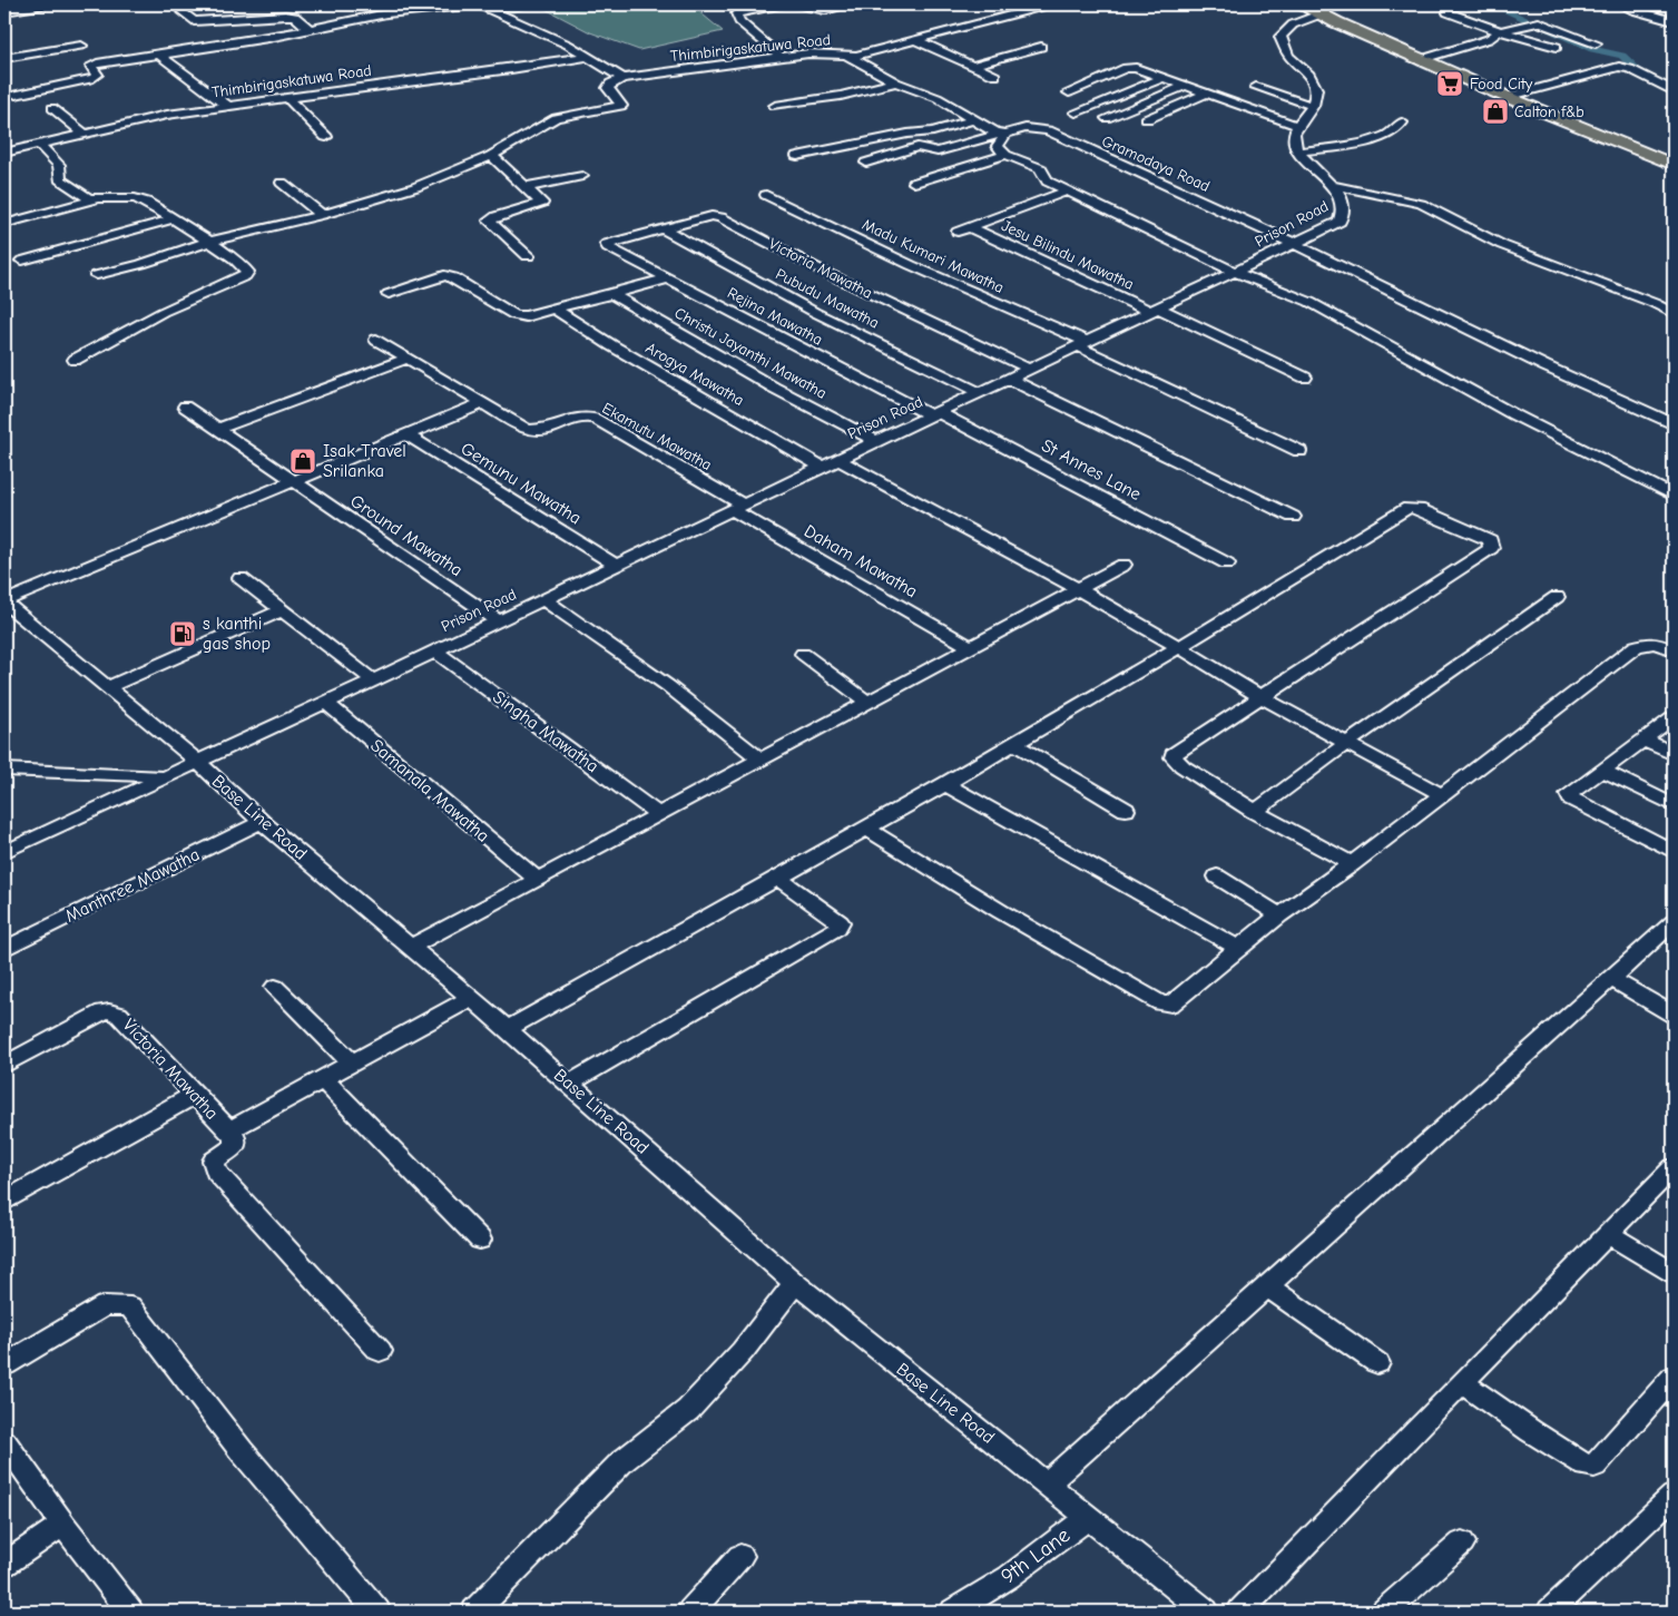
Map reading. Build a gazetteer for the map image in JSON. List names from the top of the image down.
{
  "streets": {
    "street": [
      "Thimbirigaskatuwa Road",
      "Gramodaya Road",
      "Prison Road",
      "Jesu Bilindu Mawatha",
      "Madu Kumari Mawatha",
      "Victoria Mawatha",
      "Pubudu Mawatha",
      "Rejina Mawatha",
      "Christu Jayanthi Mawatha",
      "Arogya Mawatha",
      "Ekamutu Mawatha",
      "St Annes Lane",
      "Gemunu Mawatha",
      "Ground Mawatha",
      "Daham Mawatha",
      "Singha Mawatha",
      "Samanala Mawatha",
      "Base Line Road",
      "Manthree Mawatha",
      "9th Lane"
    ]
  },
  "crossings": [
    ["Gramodaya Road", "Prison Road"],
    ["Prison Road", "Jesu Bilindu Mawatha"],
    ["Prison Road", "Madu Kumari Mawatha"],
    ["Prison Road", "Victoria Mawatha"],
    ["Prison Road", "Pubudu Mawatha"],
    ["Prison Road", "Rejina Mawatha"],
    ["Prison Road", "Christu Jayanthi Mawatha"],
    ["Prison Road", "Arogya Mawatha"],
    ["Prison Road", "Ekamutu Mawatha"],
    ["Prison Road", "St Annes Lane"],
    ["Prison Road", "Gemunu Mawatha"],
    ["Prison Road", "Ground Mawatha"],
    ["Prison Road", "Daham Mawatha"],
    ["Prison Road", "Singha Mawatha"],
    ["Prison Road", "Samanala Mawatha"],
    ["Prison Road", "Base Line Road"],
    ["Victoria Mawatha", "Pubudu Mawatha"],
    ["Victoria Mawatha", "Rejina Mawatha"],
    ["Rejina Mawatha", "St Annes Lane"],
    ["Ekamutu Mawatha", "Daham Mawatha"],
    ["Base Line Road", "Manthree Mawatha"],
    ["Base Line Road", "9th Lane"]
  ],
  "places": {
    "supermarket": ["Food City"],
    "shop": ["Calton f&b", "Isak Travel Srilanka"],
    "fuel station": ["s kanthi gas shop"]
  }
}
